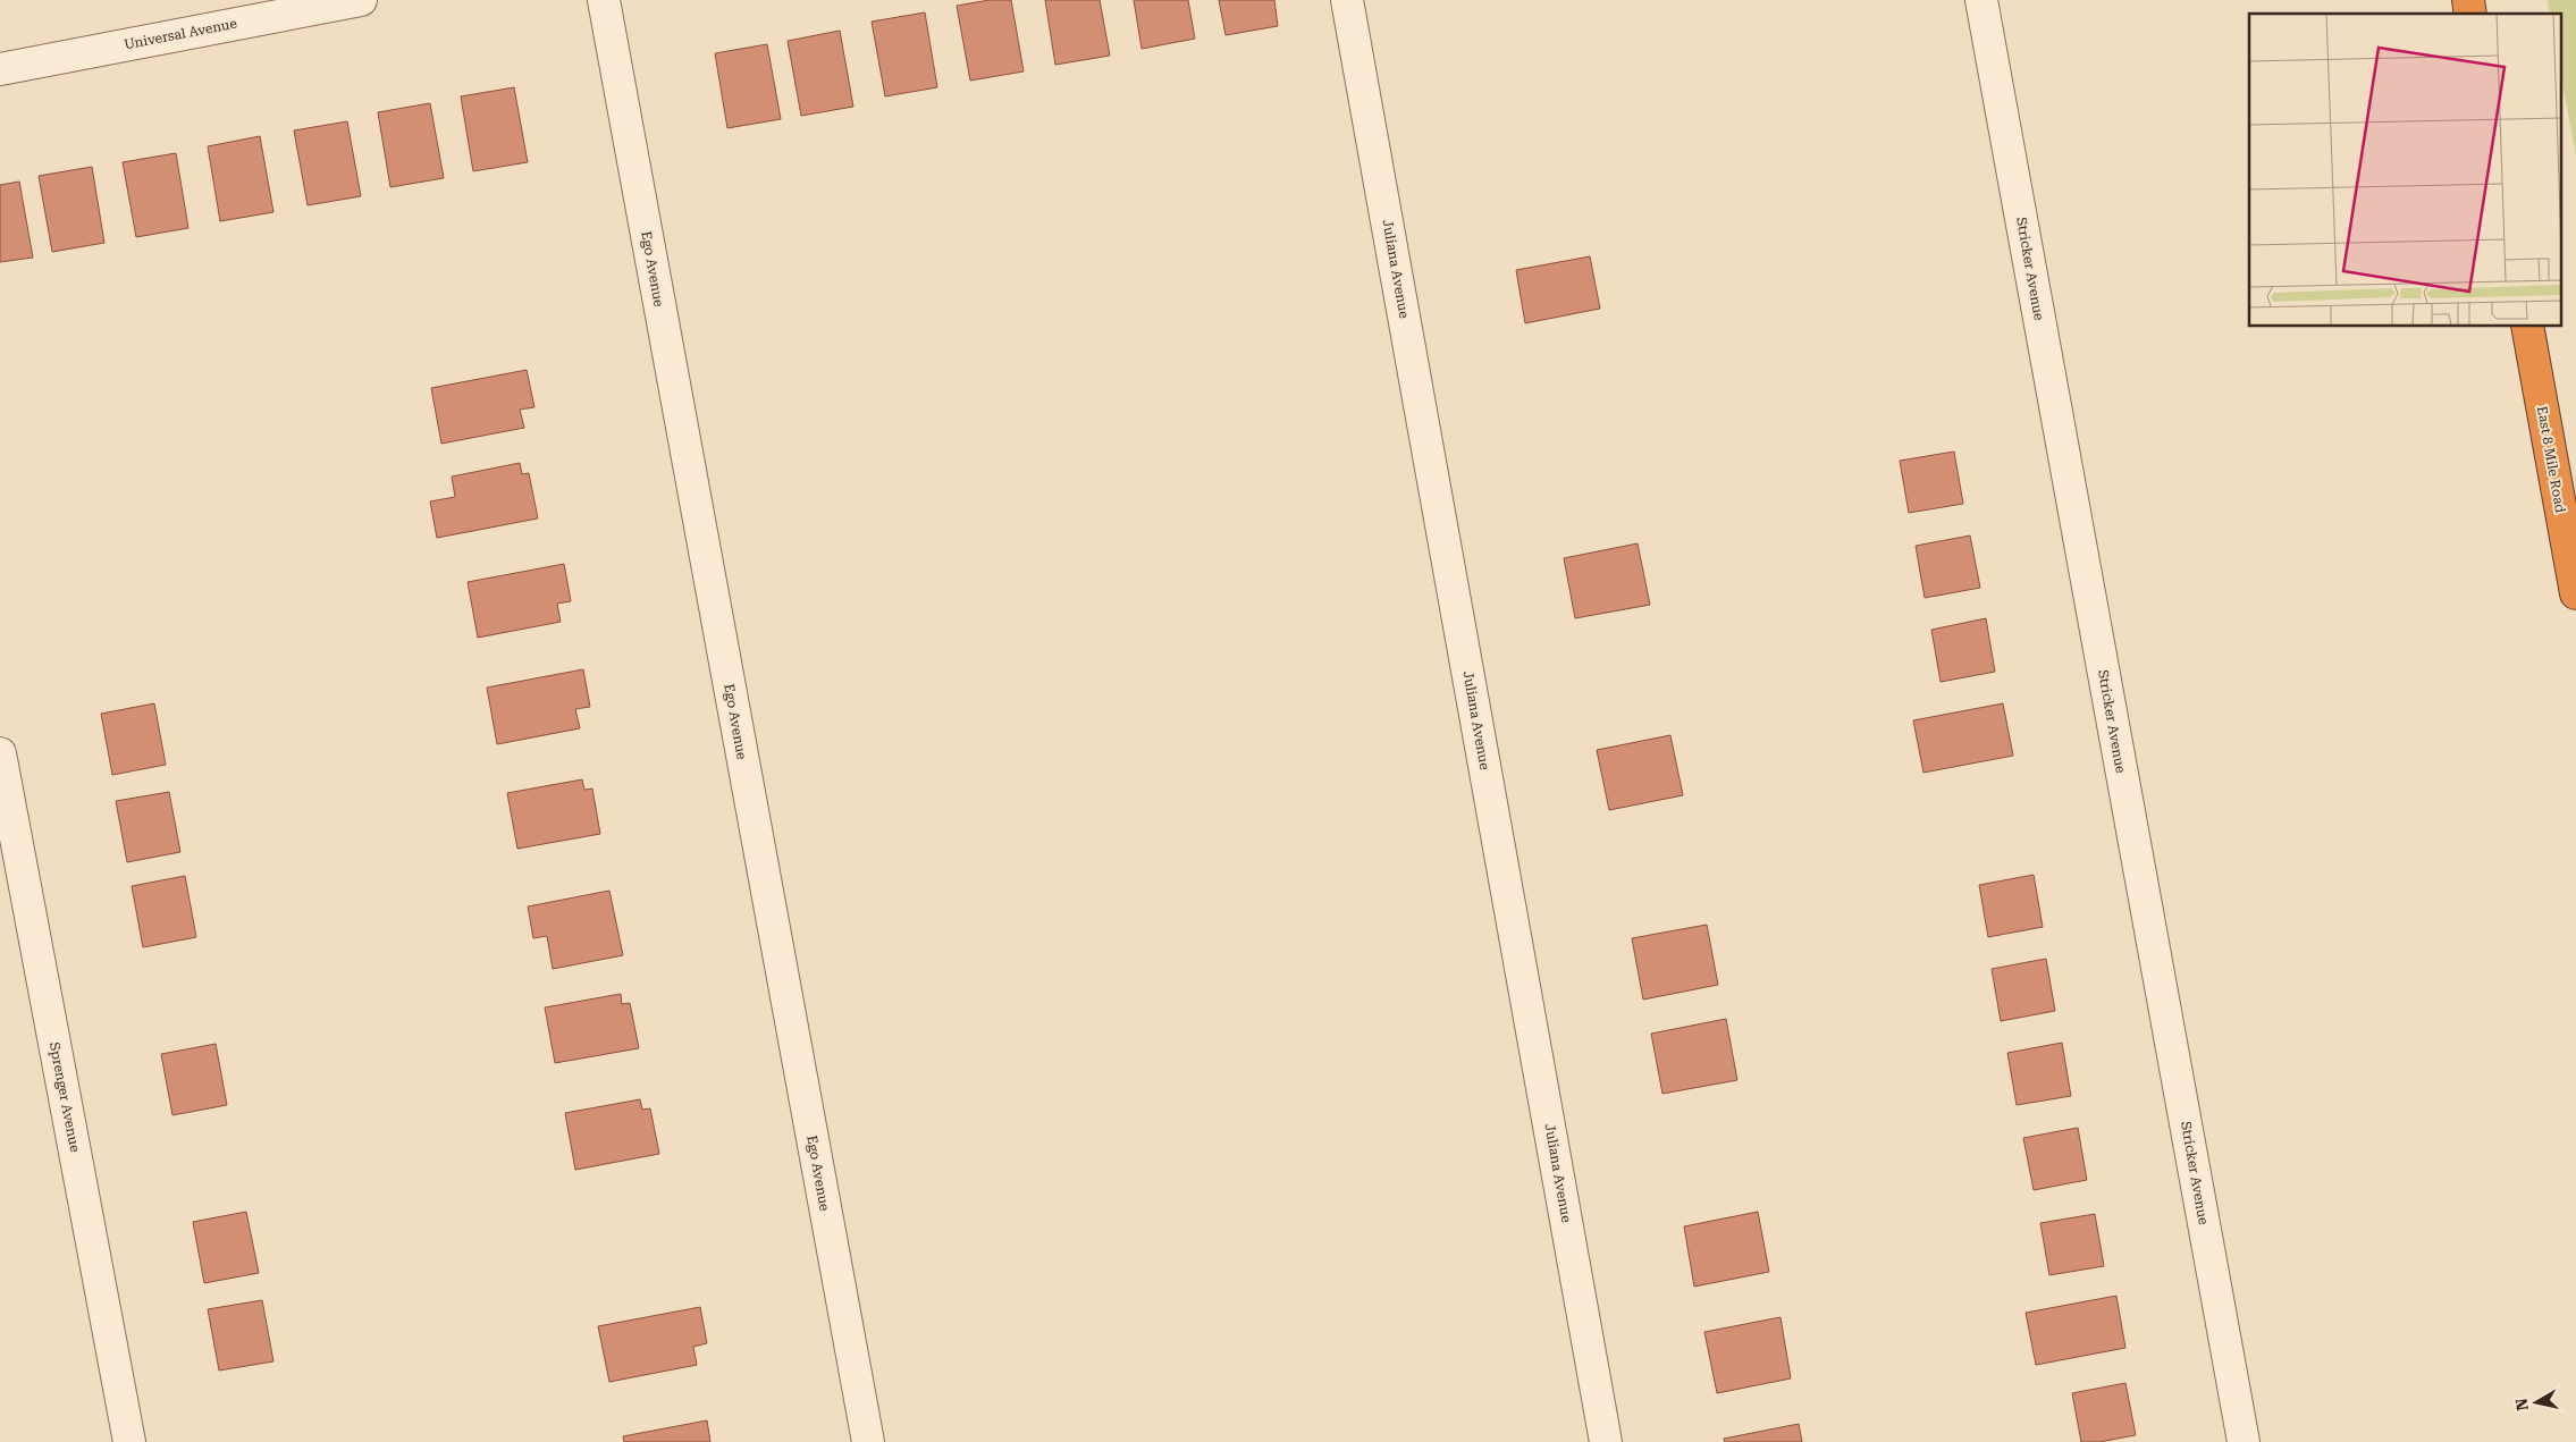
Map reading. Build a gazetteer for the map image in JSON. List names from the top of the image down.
{
  "streets": {
    "highway": ["East 8 Mile Road"],
    "street": [
      "Universal Avenue",
      "Ego Avenue",
      "Juliana Avenue",
      "Stricker Avenue",
      "Sprenger Avenue"
    ]
  },
  "north": "left"
}
